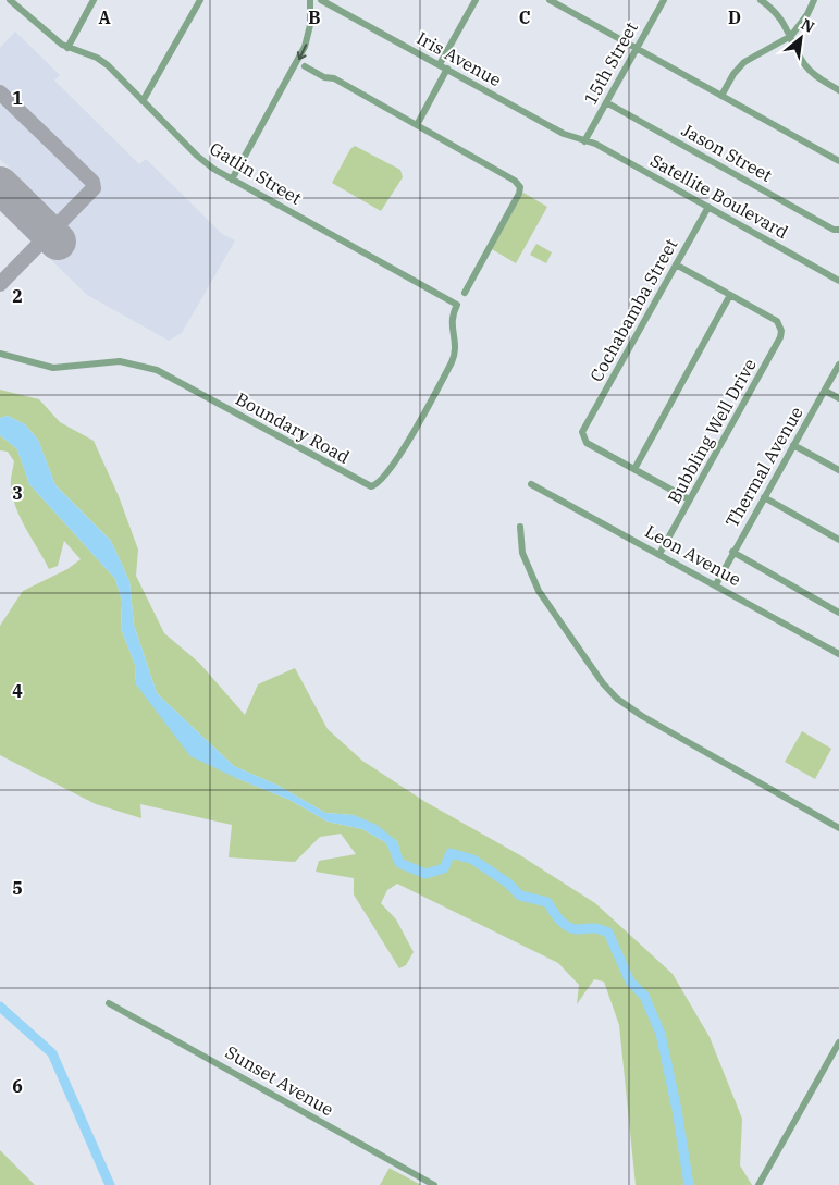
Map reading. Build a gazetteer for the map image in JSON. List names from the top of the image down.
{
  "streets": {
    "street": [
      "Iris Avenue",
      "15th Street",
      "Jason Street",
      "Gatlin Street",
      "Satellite Boulevard",
      "Cochabamba Street",
      "Boundary Road",
      "Bubbling Well Drive",
      "Thermal Avenue",
      "Leon Avenue",
      "Sunset Avenue"
    ]
  },
  "crossings": [
    ["Iris Avenue", "15th Street"],
    ["Iris Avenue", "Satellite Boulevard"],
    ["15th Street", "Jason Street"],
    ["15th Street", "Satellite Boulevard"],
    ["Gatlin Street", "Boundary Road"],
    ["Satellite Boulevard", "Cochabamba Street"],
    ["Bubbling Well Drive", "Leon Avenue"],
    ["Thermal Avenue", "Leon Avenue"]
  ],
  "north": "top right",
  "grid": {
    "columns": [
      "A",
      "B",
      "C",
      "D"
    ],
    "rows": [
      "1",
      "2",
      "3",
      "4",
      "5",
      "6"
    ]
  }
}
